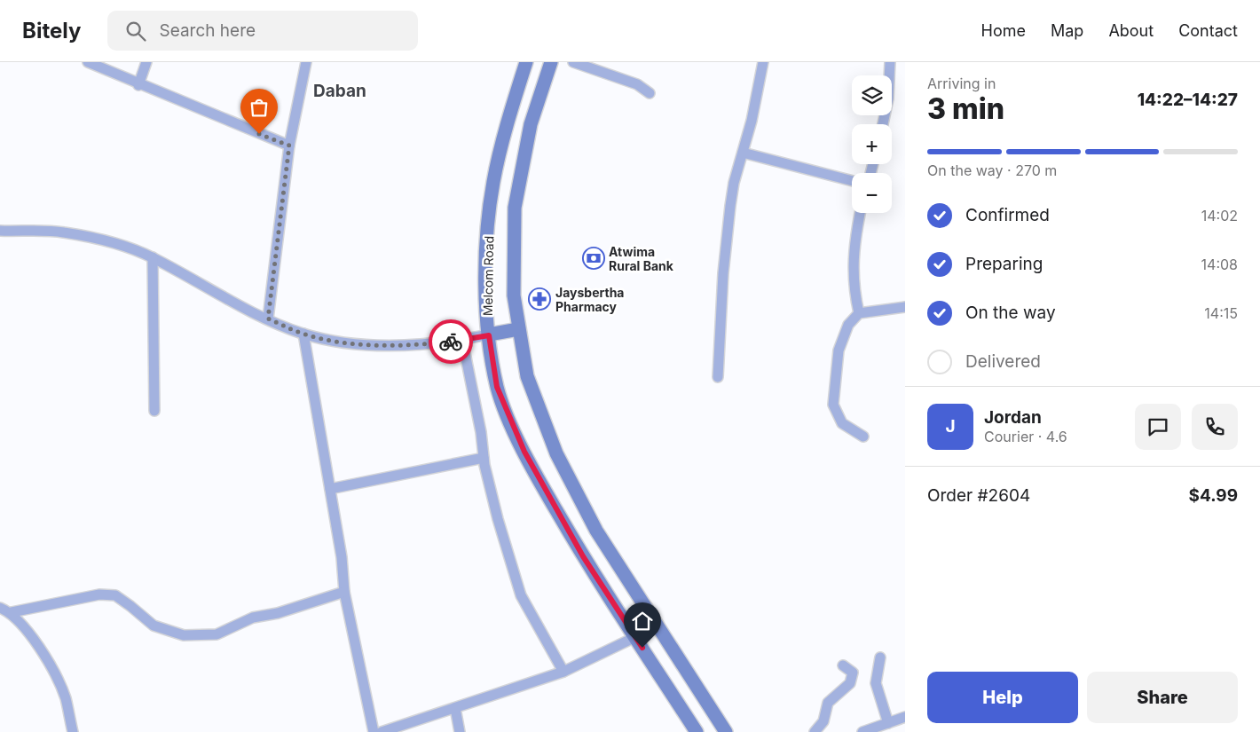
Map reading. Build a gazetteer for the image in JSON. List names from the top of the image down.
{
  "streets": {
    "main road": ["Melcom Road"]
  },
  "districts": ["Daban"],
  "places": {
    "bank": ["Atwima Rural Bank"],
    "pharmacy": ["Jaysbertha Pharmacy"]
  },
  "page": {
    "header": "Bitely",
    "search": "Search here",
    "nav": [
      "Home",
      "Map",
      "About",
      "Contact"
    ],
    "heading": ["3 min", "Arriving in", "14:22–14:27"],
    "panel": [
      "Jordan",
      "Courier · 4.6",
      "Order #2604",
      "$4.99"
    ],
    "map_buttons": ["+", "−"],
    "bar": "On the way · 270 m",
    "list": [
      ["Confirmed", "14:02"],
      ["Preparing", "14:08"],
      ["On the way", "14:15"],
      "Delivered"
    ],
    "round": "J",
    "buttons": ["Help", "Share"]
  }
}
